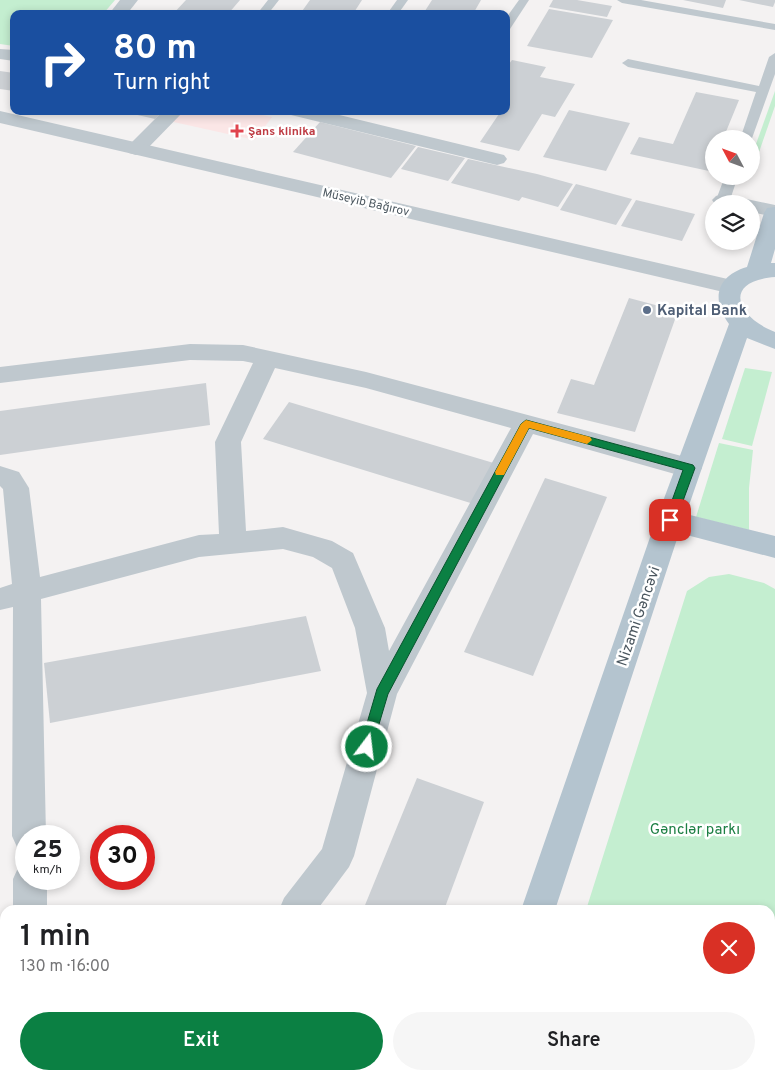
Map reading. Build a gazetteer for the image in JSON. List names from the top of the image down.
{
  "streets": {
    "main road": ["Nizami Gəncəvi"],
    "street": ["Müseyib Bağırov"]
  },
  "parks": ["Gənclər parkı"],
  "places": {
    "health": ["Şans klinika"],
    "other": ["Kapital Bank"]
  },
  "north": "top left",
  "page": {
    "turn": ["80 m", "Turn right"],
    "speed": "25 km/h",
    "limit": "30",
    "heading": ["1 min", "130 m · 16:00"],
    "buttons": ["Exit", "Share"]
  }
}
